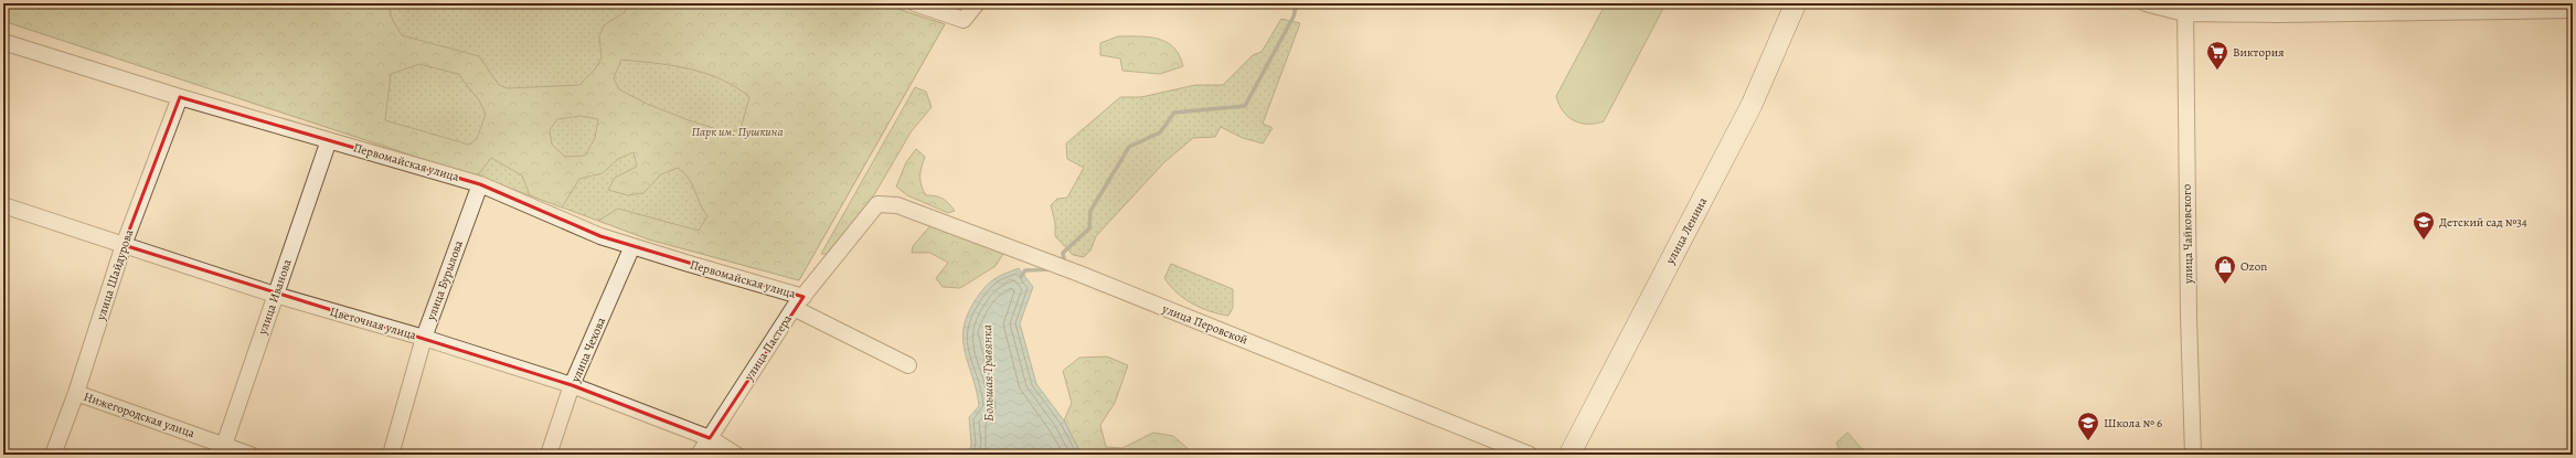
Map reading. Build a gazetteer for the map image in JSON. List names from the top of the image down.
{
  "streets": {
    "street": [
      "Первомайская улица",
      "улица Ленина",
      "улица Чайковского",
      "улица Шайдурова",
      "улица Бурылова",
      "улица Иванова",
      "Цветочная улица",
      "улица Перовской",
      "улица Пастера",
      "улица Чехова",
      "Нижегородская улица"
    ]
  },
  "crossings": [
    ["Первомайская улица", "улица Шайдурова"],
    ["Первомайская улица", "улица Бурылова"],
    ["Первомайская улица", "улица Иванова"],
    ["Первомайская улица", "улица Пастера"],
    ["Первомайская улица", "улица Чехова"],
    ["улица Шайдурова", "Цветочная улица"],
    ["улица Шайдурова", "Нижегородская улица"],
    ["улица Бурылова", "Цветочная улица"],
    ["улица Иванова", "Цветочная улица"],
    ["улица Иванова", "Нижегородская улица"],
    ["Цветочная улица", "улица Пастера"],
    ["Цветочная улица", "улица Чехова"],
    ["улица Перовской", "улица Пастера"]
  ],
  "water": ["Большая Травянка"],
  "parks": ["Парк им. Пушкина"],
  "places": {
    "supermarket": ["Виктория"],
    "school or university": ["Детский сад №34", "Школа № 6"],
    "shop": ["Ozon"]
  }
}
